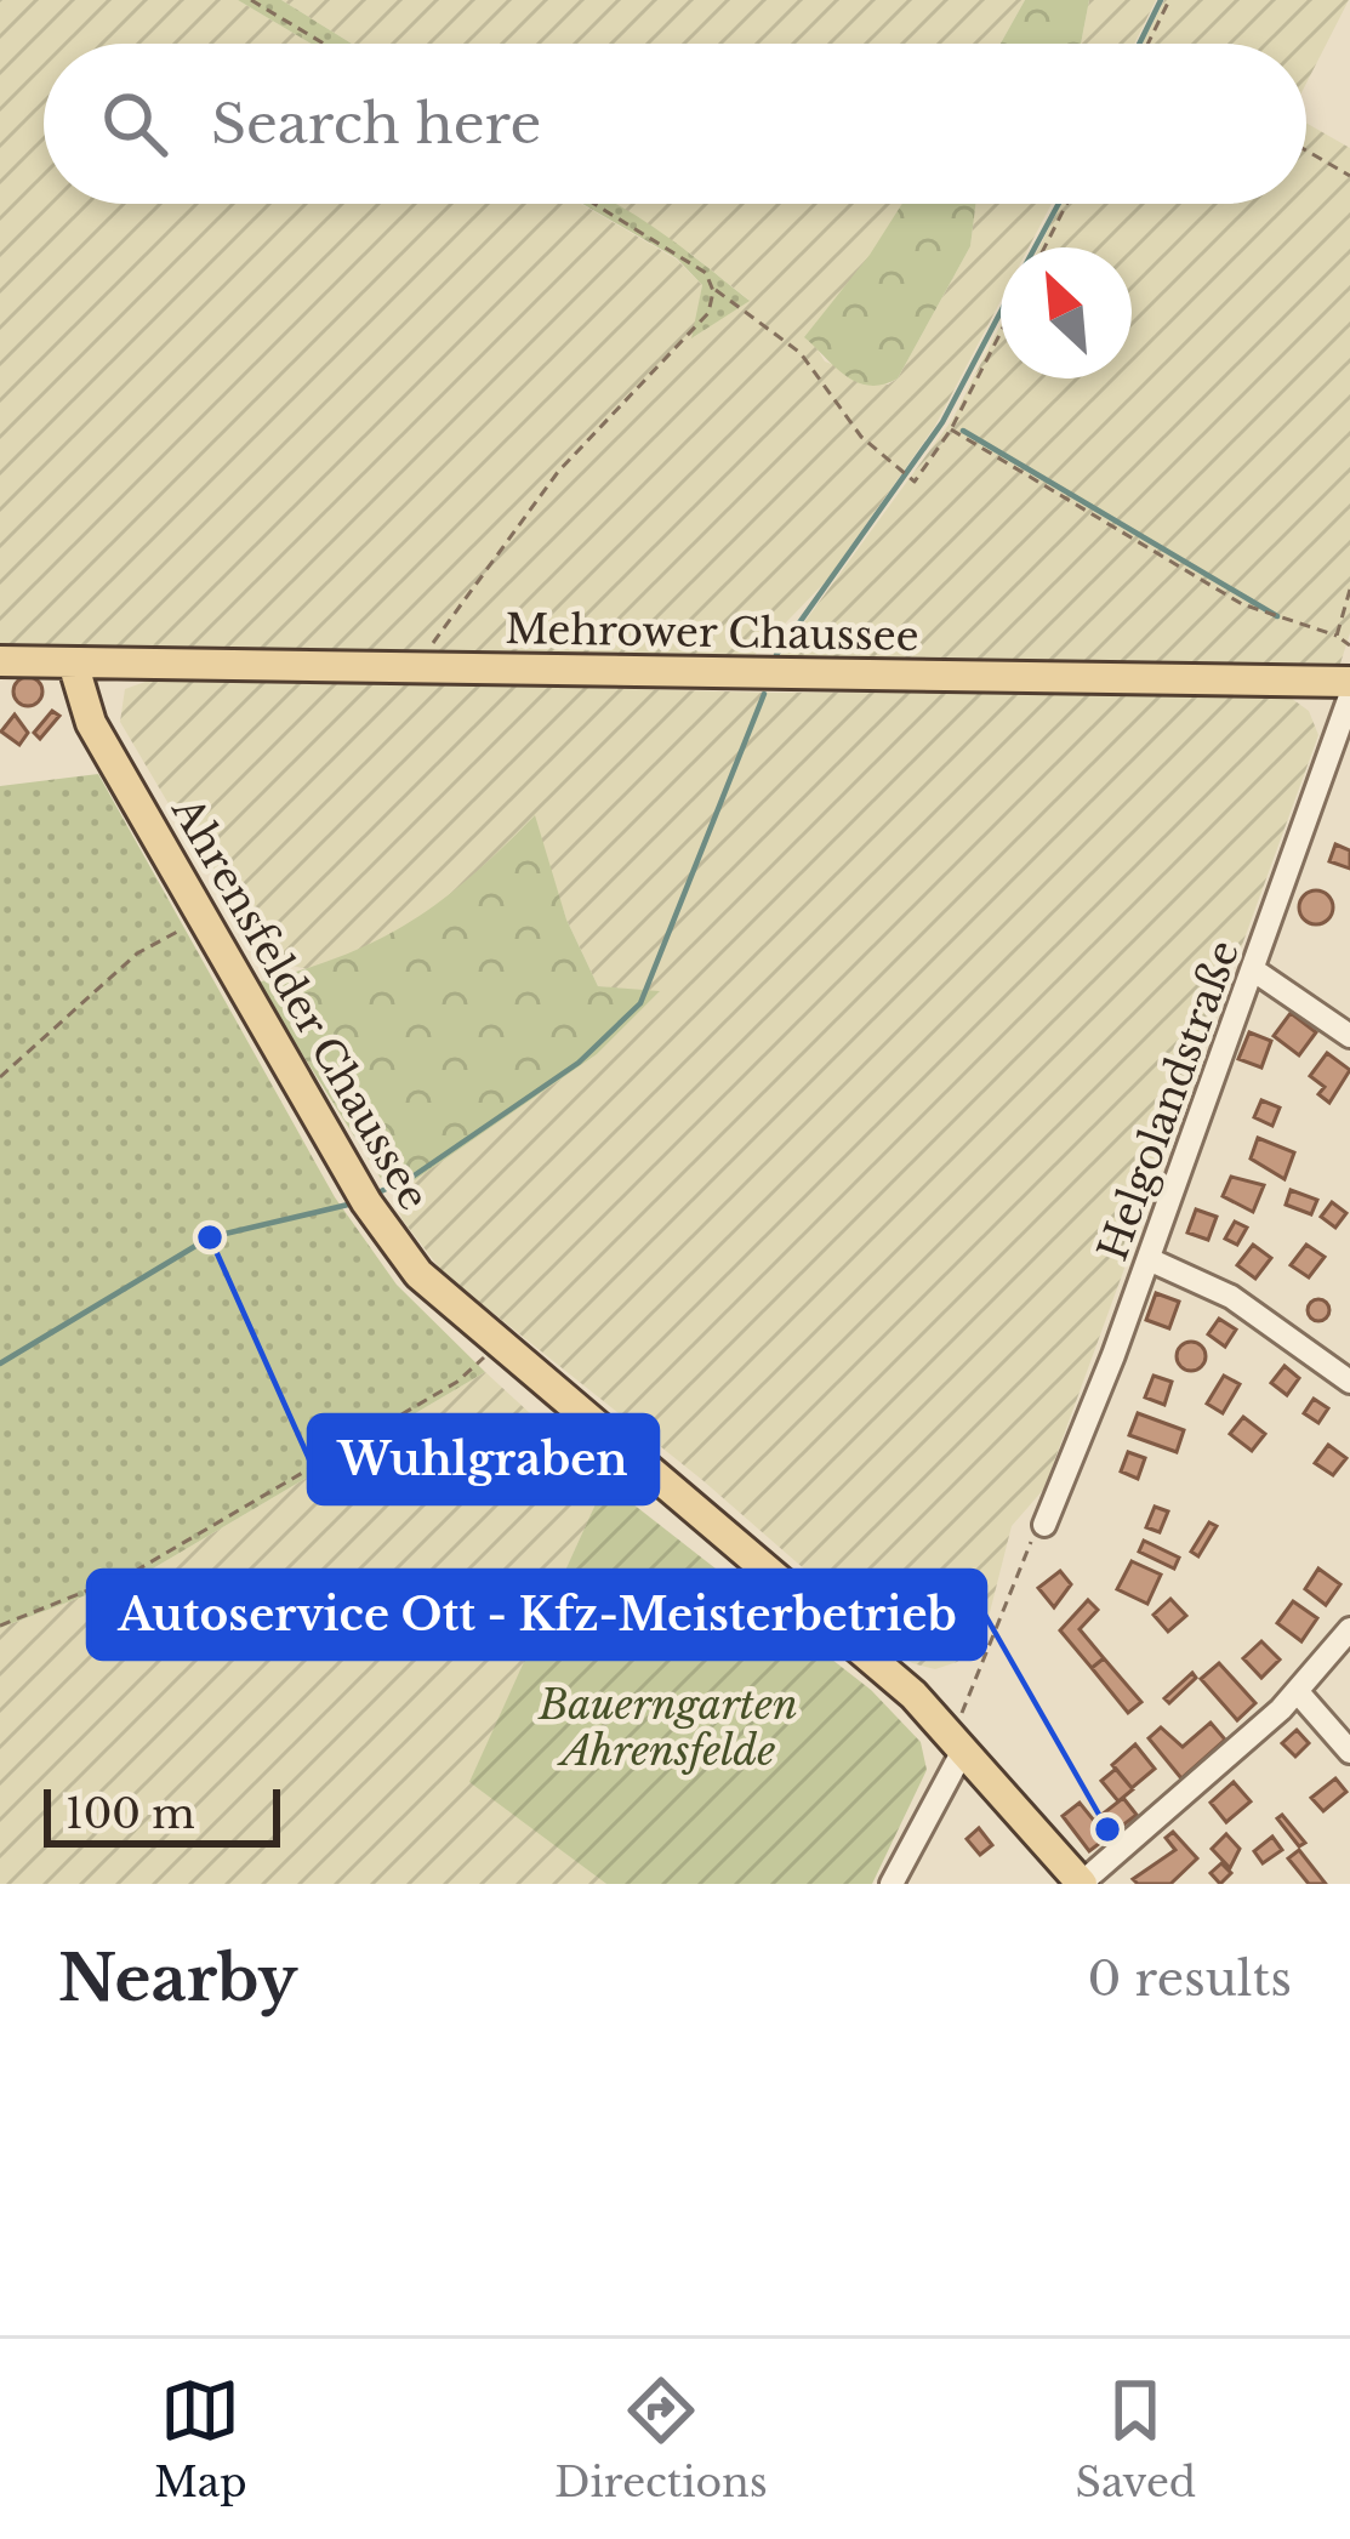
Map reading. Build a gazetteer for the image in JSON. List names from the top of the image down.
{
  "streets": {
    "main road": ["Mehrower Chaussee", "Ahrensfelder Chaussee"],
    "street": ["Helgolandstraße"]
  },
  "crossings": [
    ["Mehrower Chaussee", "Ahrensfelder Chaussee"]
  ],
  "parks": ["Bauerngarten Ahrensfelde"],
  "places": ["Wuhlgraben", "Autoservice Ott - Kfz-Meisterbetrieb"],
  "scale_bar": "100 m",
  "north": "top left",
  "page": {
    "search": "Search here",
    "scale": "100 m",
    "heading": ["Nearby", "0 results"],
    "nav": ["Map", "Directions", "Saved"]
  }
}
